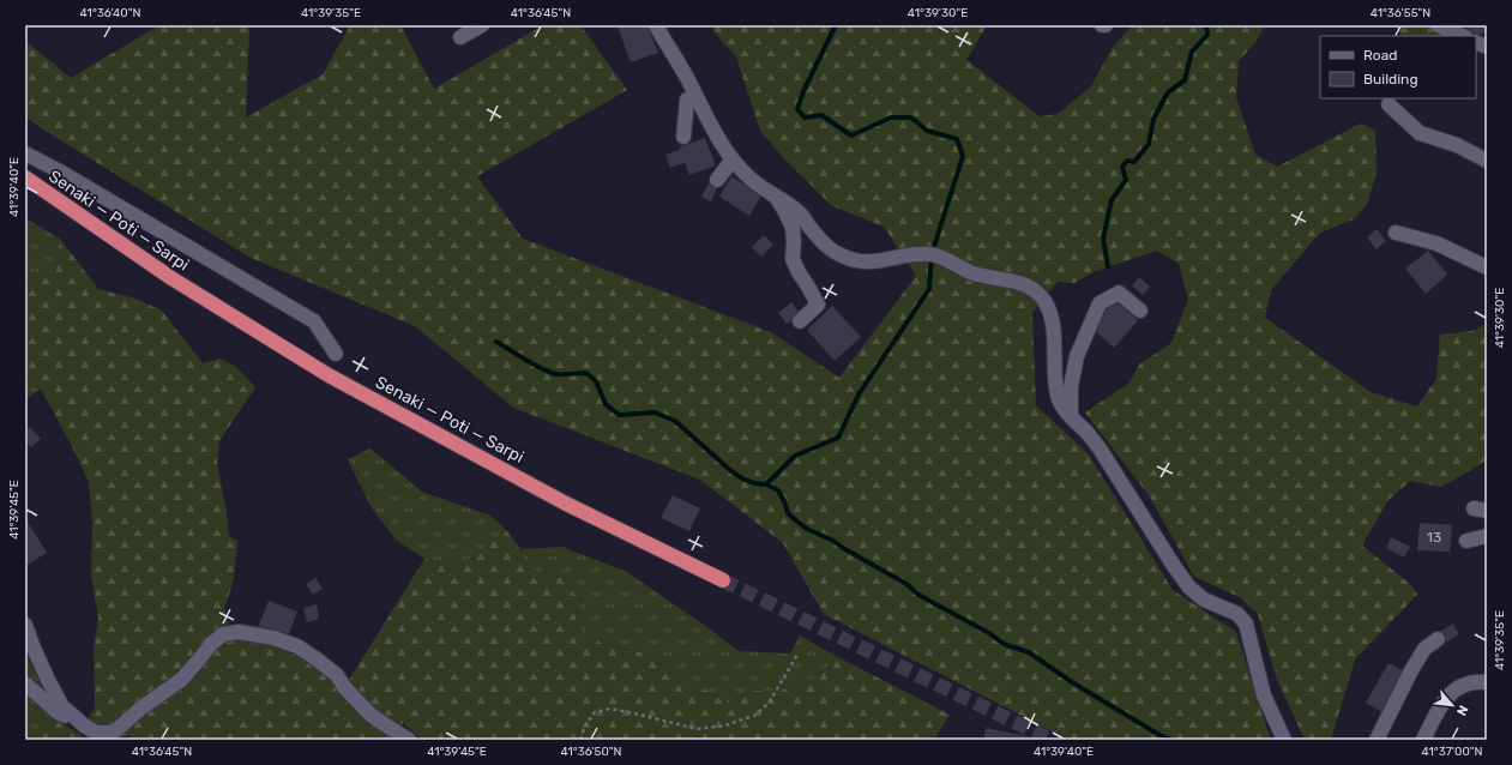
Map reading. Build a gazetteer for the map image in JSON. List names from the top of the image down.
{
  "streets": {
    "highway": ["Senaki — Poti — Sarpi"]
  },
  "house_numbers": ["13"],
  "legend": ["Road", "Building"],
  "north": "bottom right",
  "coordinates": [
    "41°36'40\"N",
    "41°39'35\"E",
    "41°36'45\"N",
    "41°39'30\"E",
    "41°36'55\"N",
    "41°39'40\"E",
    "41°39'45\"E",
    "41°36'50\"N",
    "41°37'00\"N"
  ]
}
